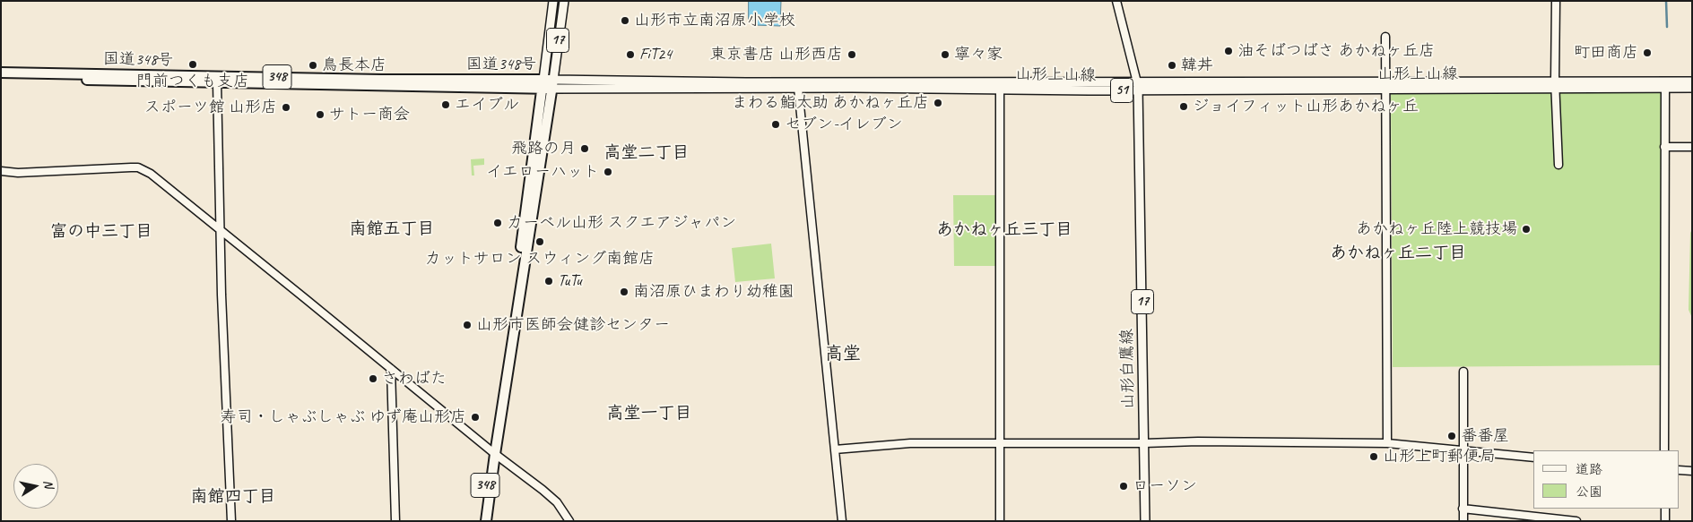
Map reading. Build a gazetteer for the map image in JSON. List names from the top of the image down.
{
  "streets": {
    "highway": ["国道348号", "348"],
    "main road": [
      "17",
      "山形上山線",
      "51",
      "山形白鷹線"
    ]
  },
  "crossings": [
    ["17", "国道348号"],
    ["17", "山形上山線"],
    ["17", "348"],
    ["国道348号", "山形上山線"],
    ["国道348号", "348"],
    ["山形上山線", "348"],
    ["山形上山線", "山形白鷹線"]
  ],
  "districts": [
    "高堂二丁目",
    "南館五丁目",
    "あかねヶ丘三丁目",
    "富の中三丁目",
    "あかねヶ丘二丁目",
    "高堂",
    "高堂一丁目",
    "南館四丁目"
  ],
  "places": [
    "山形市立南沼原小学校",
    "油そばつばさ あかねヶ丘店",
    "町田商店",
    "FiT24",
    "東京書店 山形西店",
    "寧々家",
    "門前つくも支店",
    "鳥長本店",
    "韓丼",
    "まわる鮨太助 あかねヶ丘店",
    "エイブル",
    "ジョイフィット山形あかねヶ丘",
    "スポーツ館 山形店",
    "サトー商会",
    "セブン-イレブン",
    "飛路の月",
    "イエローハット",
    "カーベル山形 スクエアジャパン",
    "あかねヶ丘陸上競技場",
    "カットサロン スウィング南館店",
    "TuTu",
    "南沼原ひまわり幼稚園",
    "山形市医師会健診センター",
    "さわばた",
    "寿司・しゃぶしゃぶ ゆず庵山形店",
    "番番屋",
    "山形上町郵便局",
    "ローソン"
  ],
  "legend": ["道路", "公園"],
  "north": "right"
}
